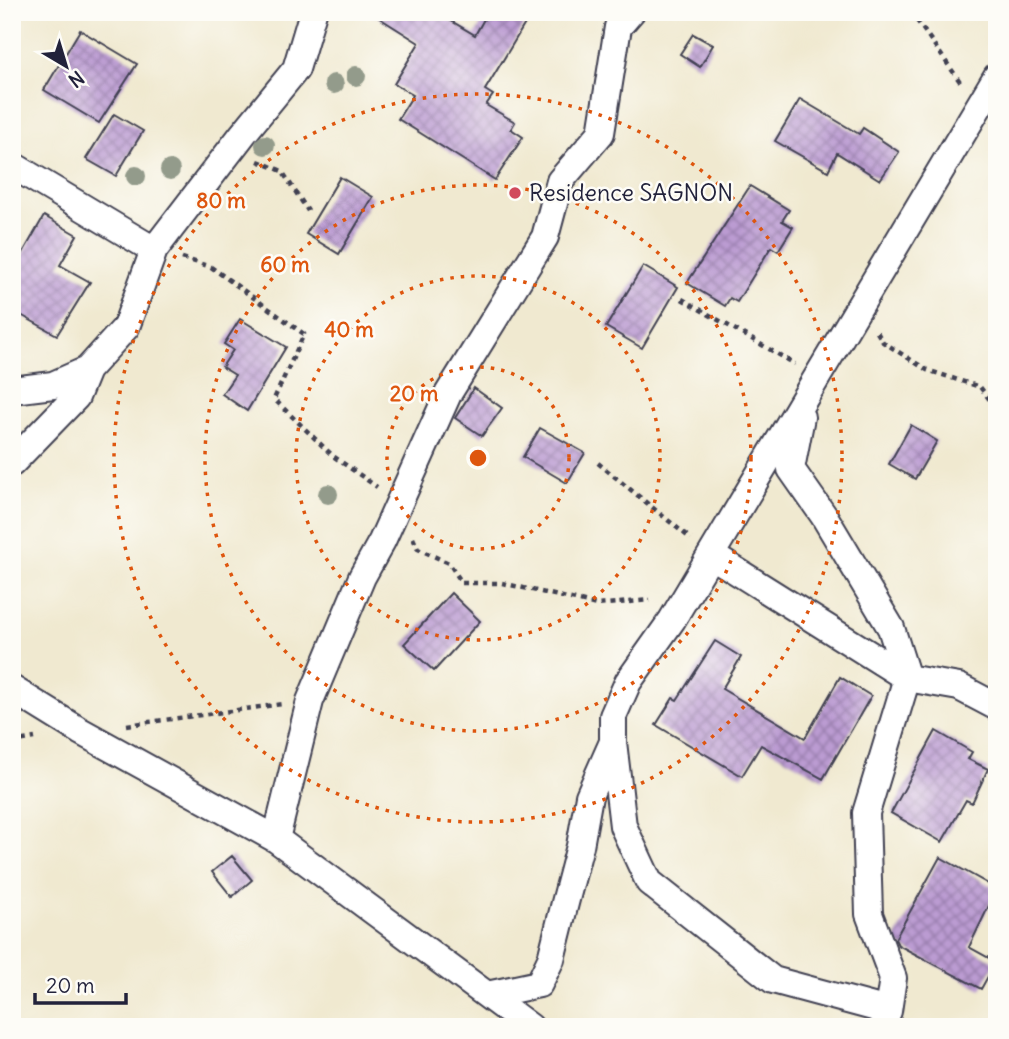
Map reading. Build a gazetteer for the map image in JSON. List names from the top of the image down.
{
  "places": ["Residence SAGNON"],
  "scale_bar": "20 m",
  "north": "bottom right",
  "rings": [
    "80 m",
    "60 m",
    "40 m",
    "20 m"
  ]
}
